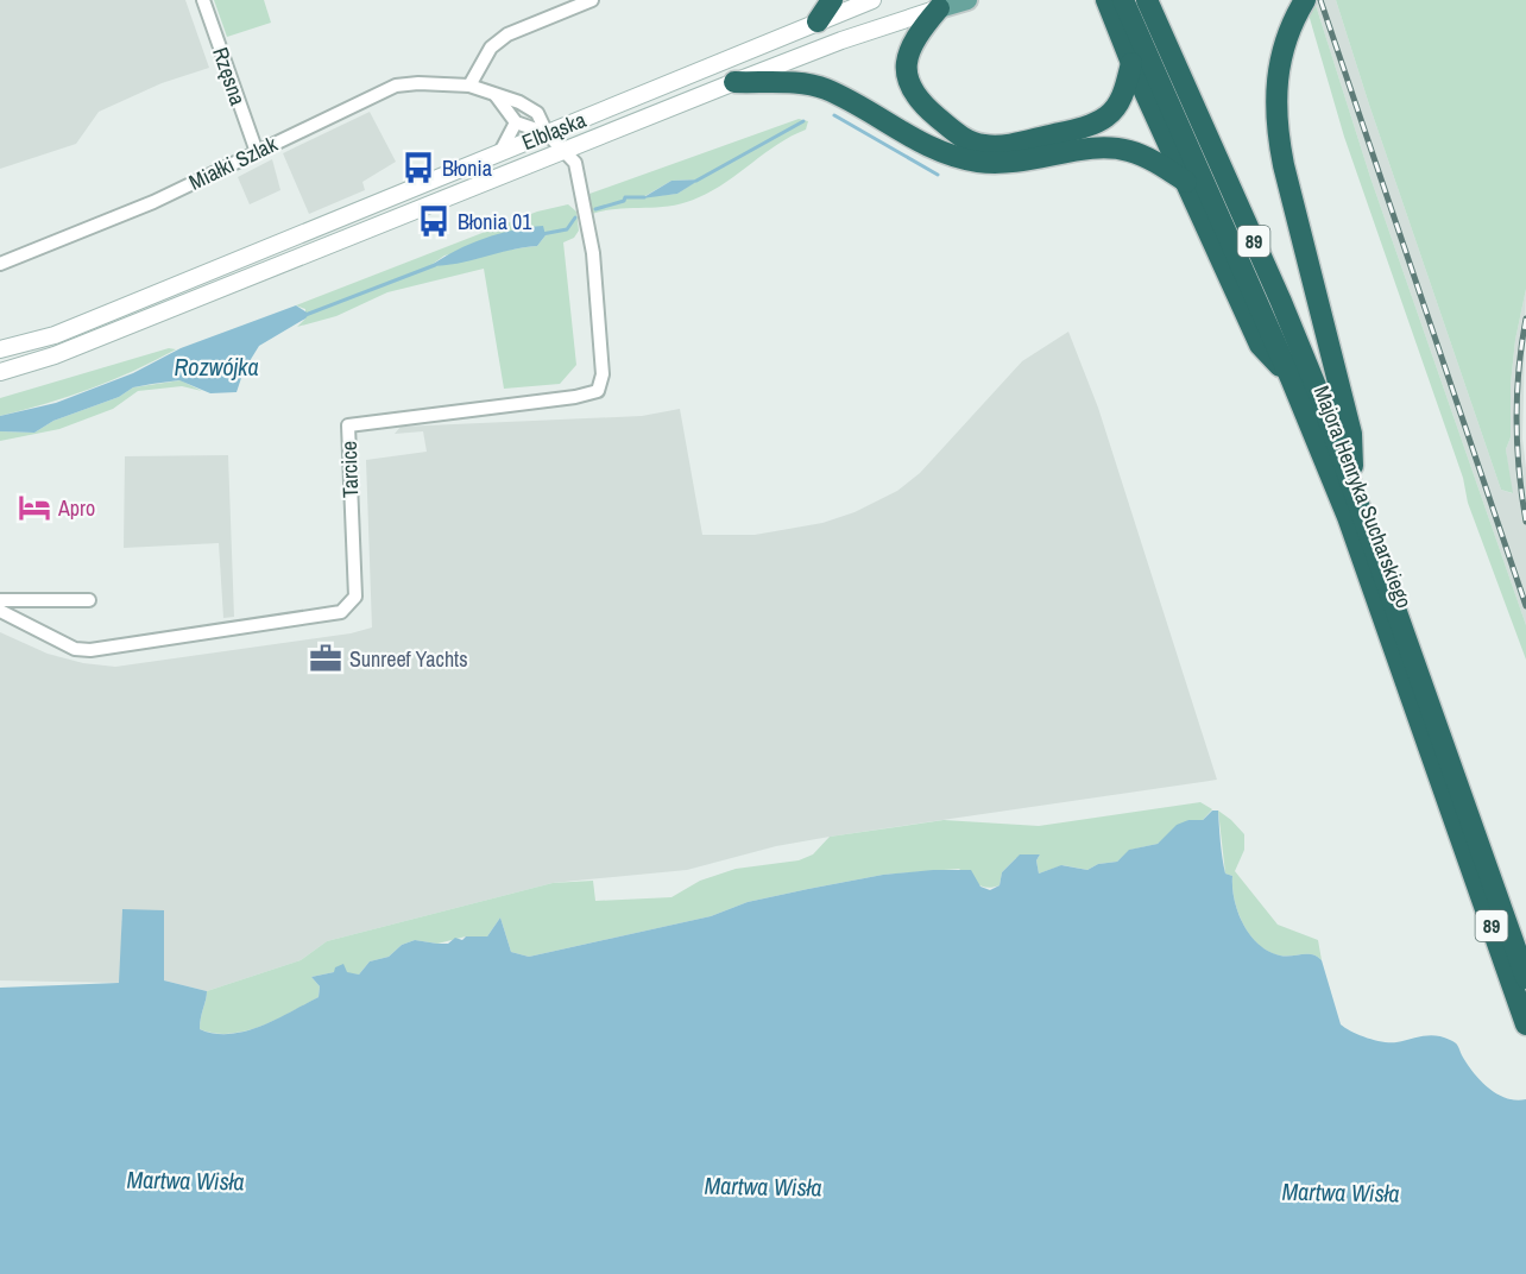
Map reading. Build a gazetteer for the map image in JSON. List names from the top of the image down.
{
  "streets": {
    "highway": ["89", "Majora Henryka Sucharskiego"],
    "main road": ["Elbląska"],
    "street": ["Rzęsna", "Miałki Szlak", "Tarcice"]
  },
  "crossings": [
    ["Rzęsna", "Miałki Szlak"],
    ["Elbląska", "Miałki Szlak"],
    ["Elbląska", "Tarcice"],
    ["Miałki Szlak", "Tarcice"]
  ],
  "water": ["Rozwójka", "Martwa Wisła"],
  "places": {
    "bus stop": ["Błonia", "Błonia 01"],
    "hotel": ["Apro"],
    "office": ["Sunreef Yachts"]
  }
}
